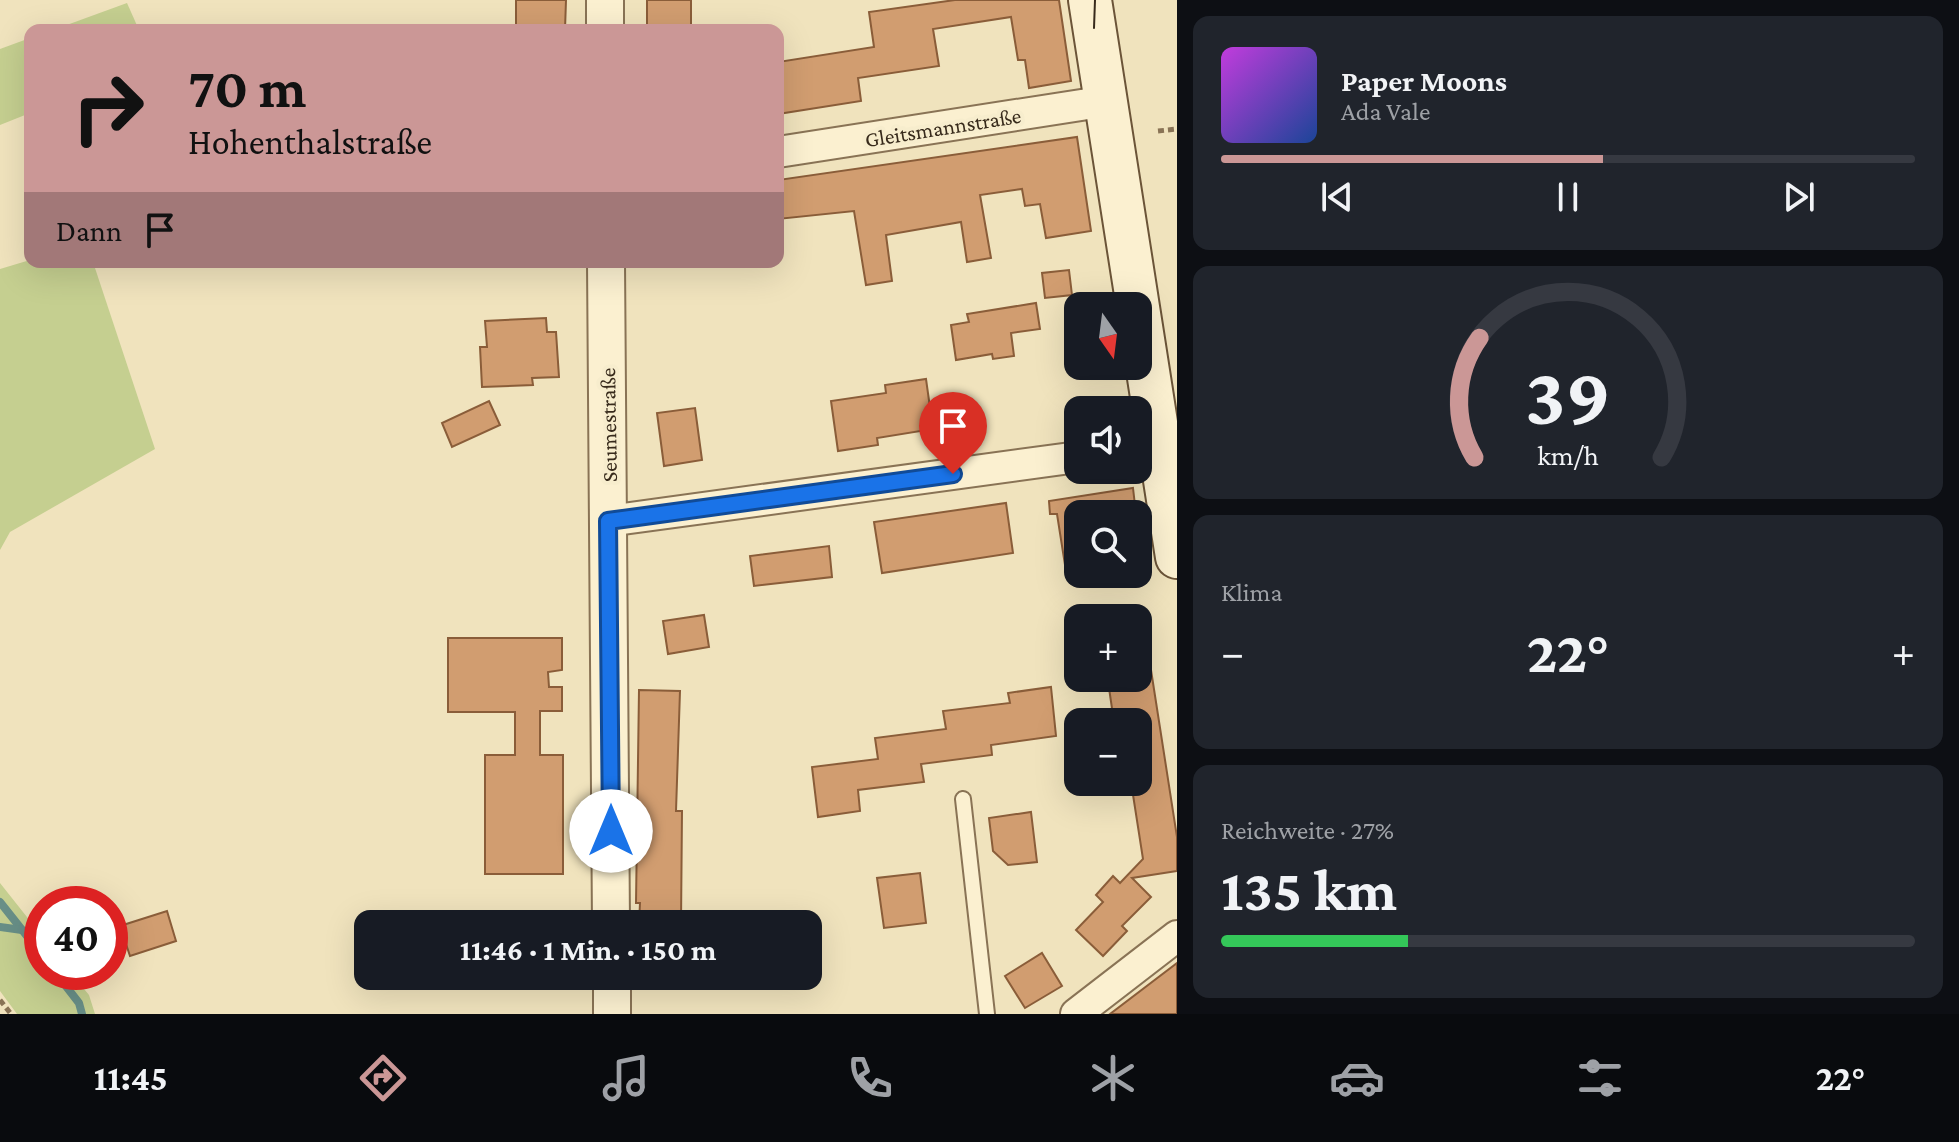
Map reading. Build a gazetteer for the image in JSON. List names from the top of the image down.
{
  "streets": {
    "street": ["Gleitsmannstraße", "Seumestraße"]
  },
  "north": "bottom",
  "page": {
    "turn": ["70 m", "Hohenthalstraße"],
    "song": ["Paper Moons", "Ada Vale"],
    "then": "Dann",
    "map_buttons": ["+", "−"],
    "tile": [
      "Klima",
      ["Reichweite · 27%", "135 km"]
    ],
    "heat": ["−", "22°", "+"],
    "limit": "40",
    "trip": "11:46 · 1 Min. · 150 m",
    "tabs": ["11:45", "22°"],
    "gauge": ["39", "km/h"]
  }
}
